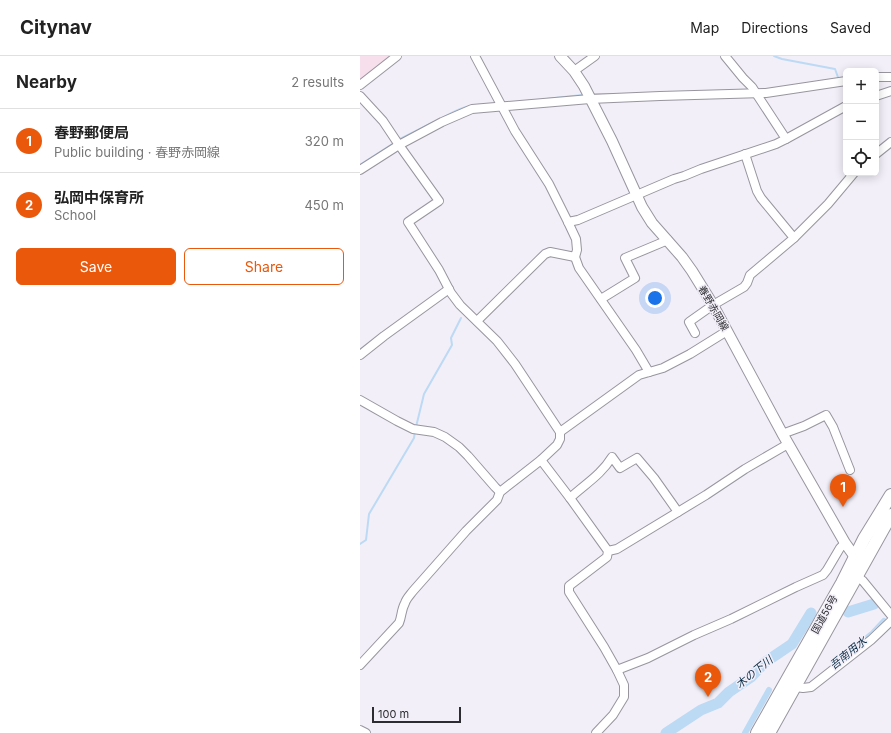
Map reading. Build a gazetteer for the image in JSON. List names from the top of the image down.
{
  "streets": {
    "highway": ["国道56号"],
    "main road": ["春野赤岡線"]
  },
  "crossings": [
    ["春野赤岡線", "国道56号"]
  ],
  "water": ["吾南用水", "木の下川"],
  "scale_bar": "100 m",
  "page": {
    "header": "Citynav",
    "nav": ["Map", "Directions", "Saved"],
    "heading": ["Nearby", "2 results"],
    "map_buttons": ["+", "−"],
    "list": [
      {
        "mark": "1",
        "name": "春野郵便局",
        "note": "Public building · 春野赤岡線",
        "value": "320 m"
      },
      {
        "mark": "2",
        "name": "弘岡中保育所",
        "note": "School",
        "value": "450 m"
      }
    ],
    "buttons": ["Save", "Share"],
    "pins": ["1", "2"],
    "scale": "100 m"
  }
}
